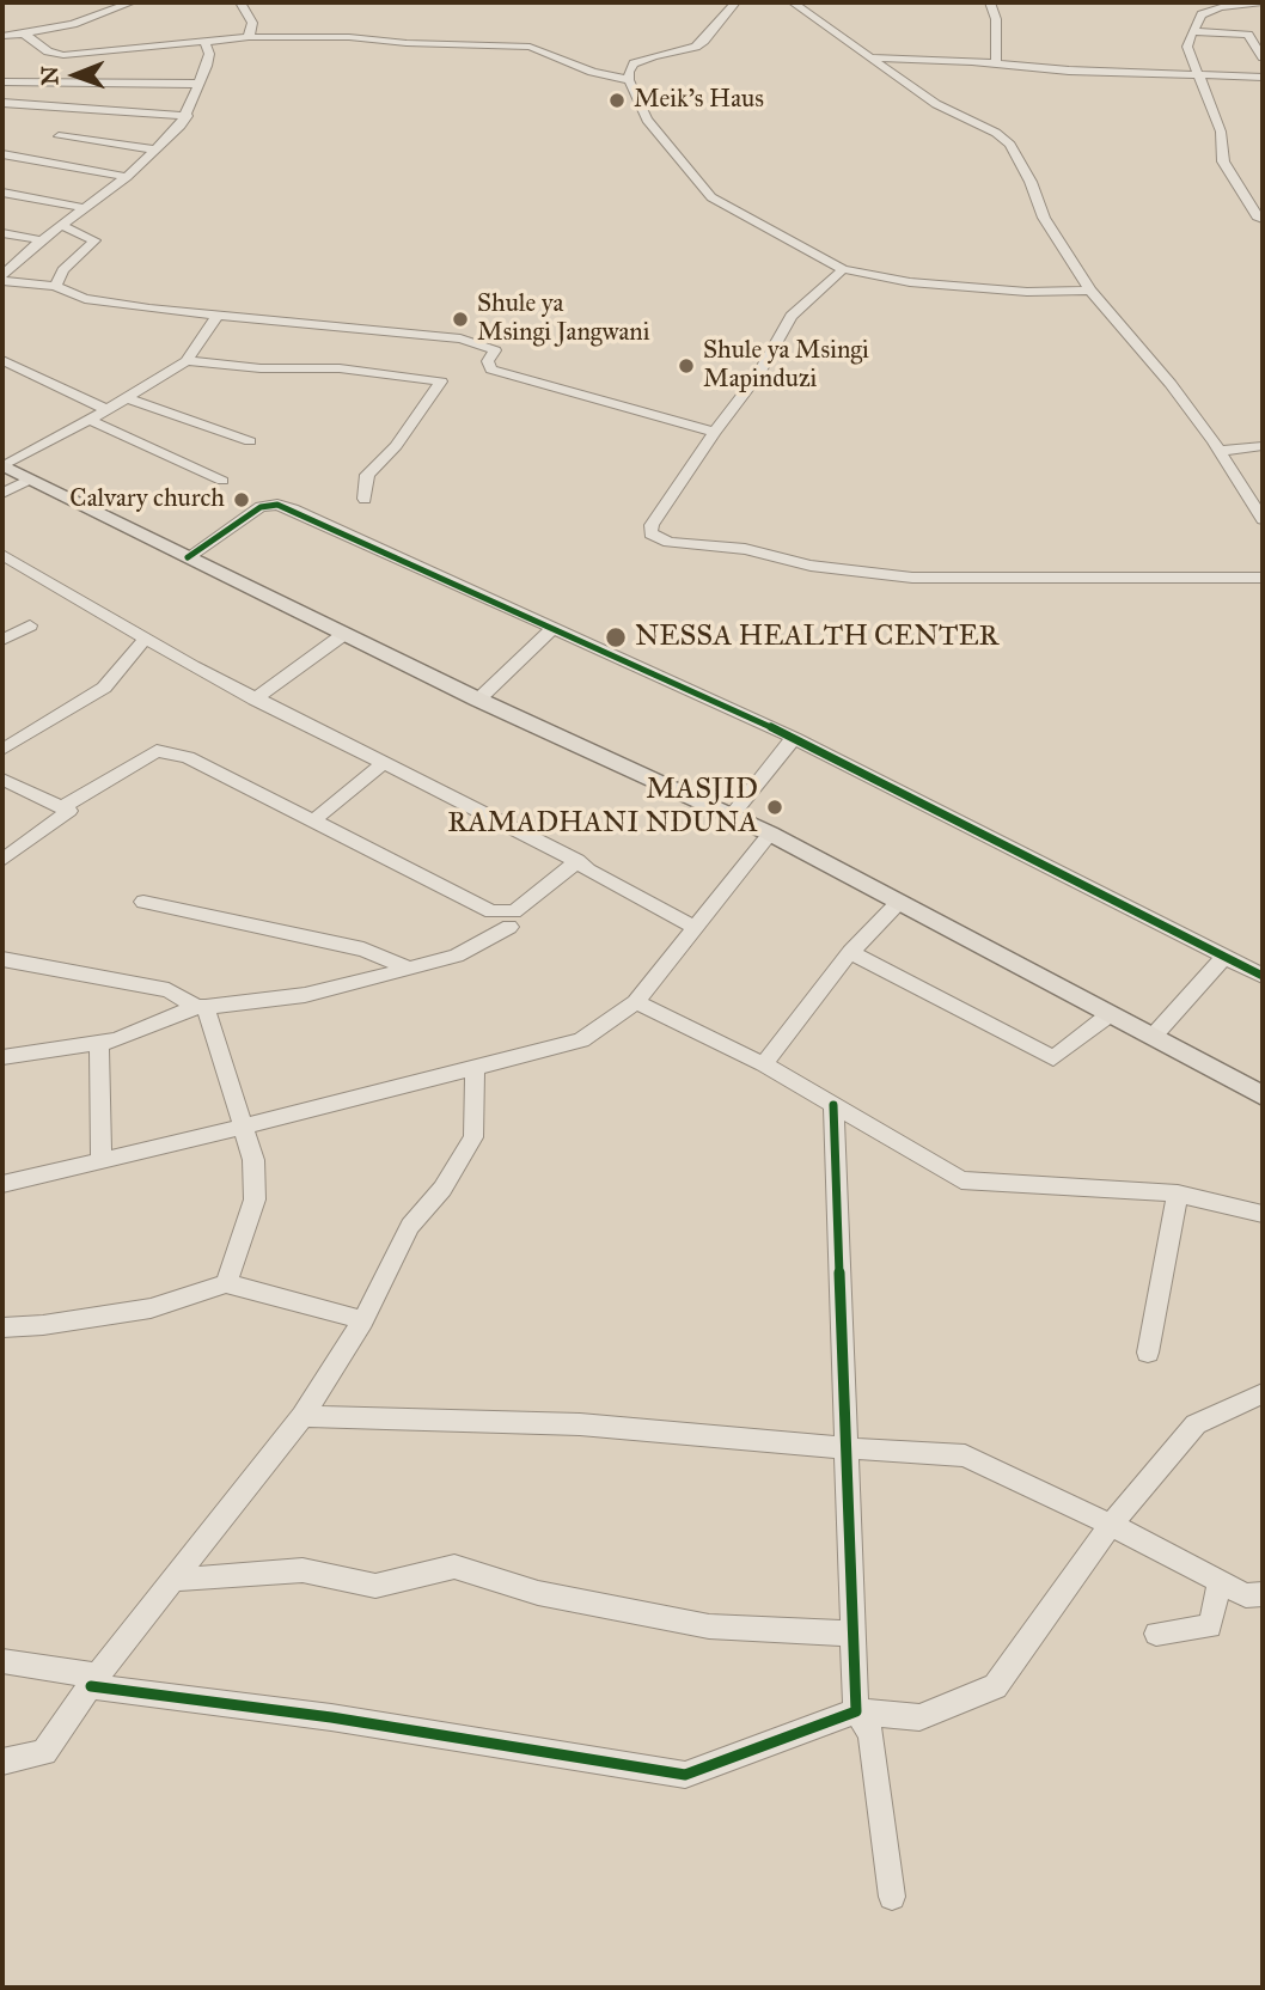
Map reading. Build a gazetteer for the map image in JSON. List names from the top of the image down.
{
  "places": [
    "Meik's Haus",
    "Shule ya Msingi Jangwani",
    "Shule ya Msingi Mapinduzi",
    "Calvary church",
    "NESSA HEALTH CENTER",
    "MASJID RAMADHANI NDUNA"
  ],
  "north": "left"
}
